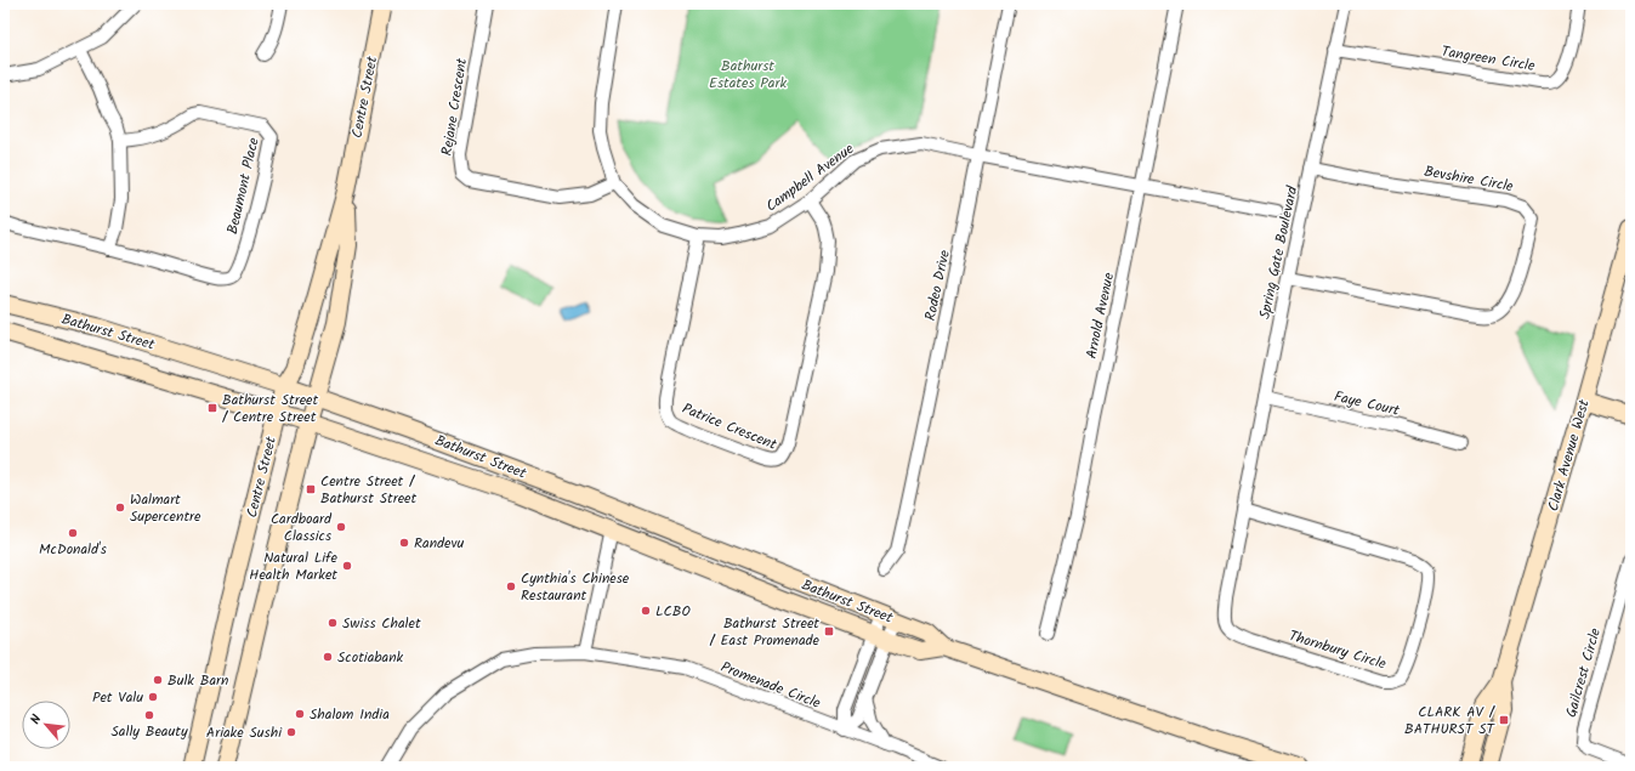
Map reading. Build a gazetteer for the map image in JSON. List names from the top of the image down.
{
  "streets": {
    "main road": ["Centre Street", "Bathurst Street", "Clark Avenue West"],
    "street": [
      "Tangreen Circle",
      "Rejane Crescent",
      "Campbell Avenue",
      "Bevshire Circle",
      "Beaumont Place",
      "Spring Gate Boulevard",
      "Rodeo Drive",
      "Arnold Avenue",
      "Faye Court",
      "Patrice Crescent",
      "Thornbury Circle",
      "Gailcrest Circle",
      "Promenade Circle"
    ]
  },
  "crossings": [
    ["Tangreen Circle", "Spring Gate Boulevard"],
    ["Centre Street", "Bathurst Street"],
    ["Rejane Crescent", "Campbell Avenue"],
    ["Campbell Avenue", "Rodeo Drive"],
    ["Campbell Avenue", "Arnold Avenue"],
    ["Campbell Avenue", "Patrice Crescent"],
    ["Bevshire Circle", "Spring Gate Boulevard"],
    ["Spring Gate Boulevard", "Faye Court"],
    ["Spring Gate Boulevard", "Thornbury Circle"]
  ],
  "parks": ["Bathurst Estates Park"],
  "places": {
    "transit": [
      "Bathurst Street / Centre Street",
      "Centre Street / Bathurst Street",
      "Bathurst Street / East Promenade",
      "CLARK AV / BATHURST ST"
    ],
    "other": [
      "Walmart Supercentre",
      "Cardboard Classics",
      "McDonald's",
      "Randevu",
      "Natural Life Health Market",
      "Cynthia's Chinese Restaurant",
      "LCBO",
      "Swiss Chalet",
      "Scotiabank",
      "Bulk Barn",
      "Pet Valu",
      "Shalom India",
      "Sally Beauty",
      "Ariake Sushi"
    ]
  },
  "north": "top left"
}
